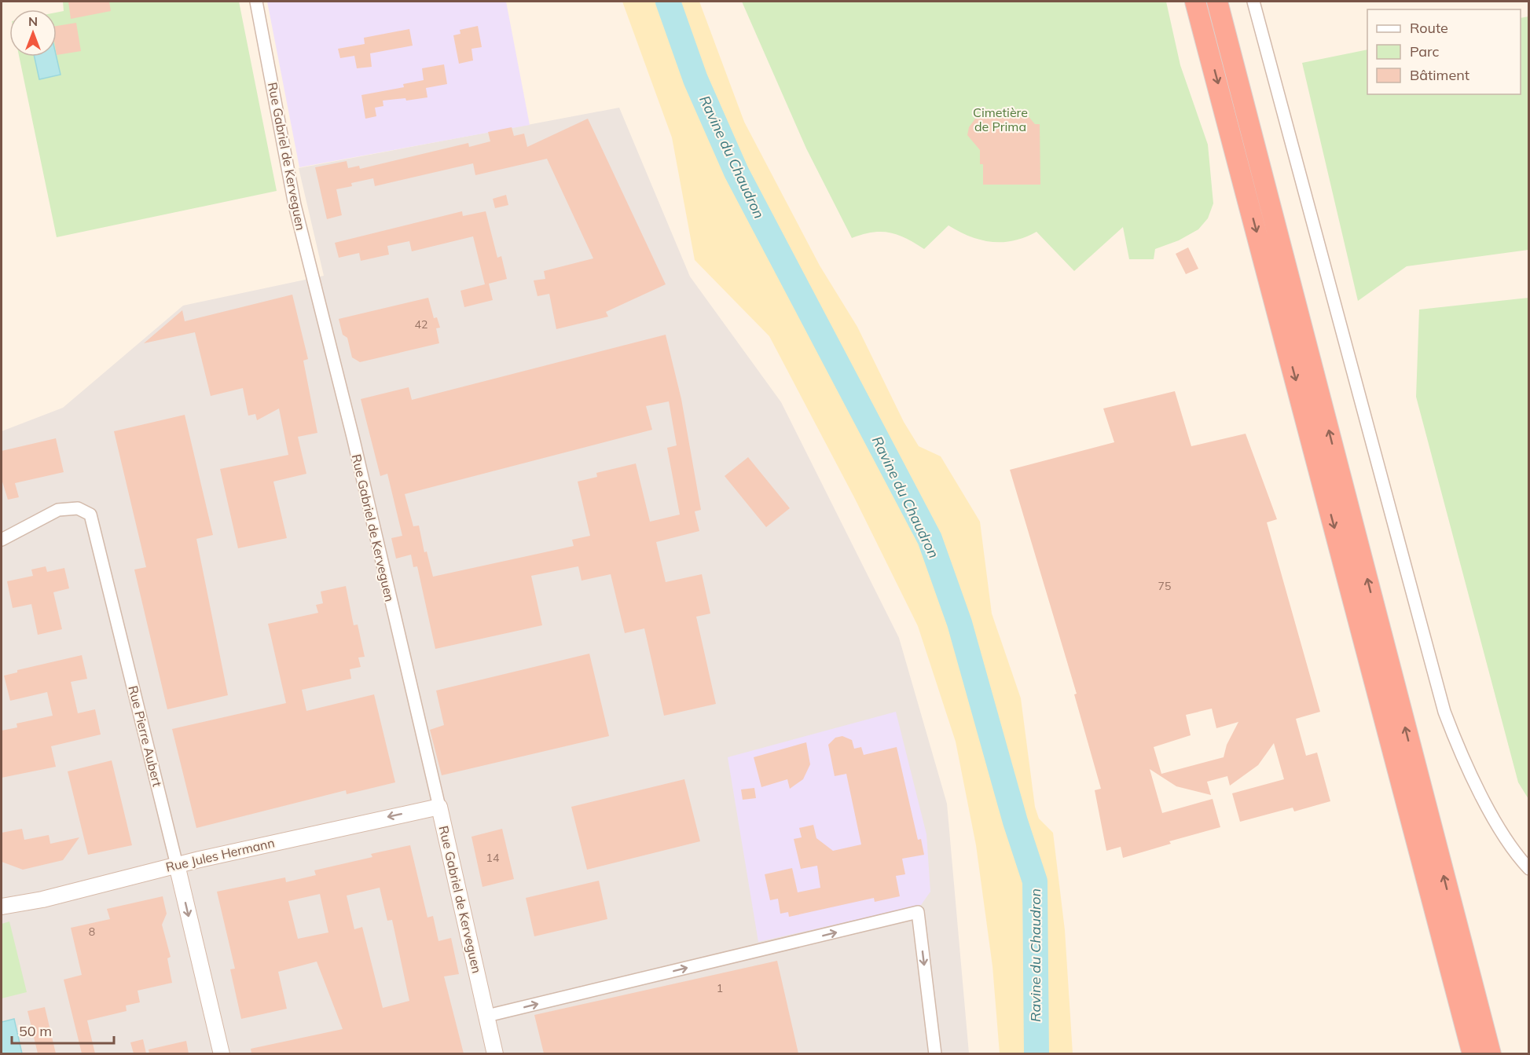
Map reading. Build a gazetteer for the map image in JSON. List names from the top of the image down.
{
  "streets": {
    "street": ["Rue Gabriel de Kerveguen", "Rue Pierre Aubert", "Rue Jules Hermann"]
  },
  "crossings": [
    ["Rue Gabriel de Kerveguen", "Rue Jules Hermann"],
    ["Rue Pierre Aubert", "Rue Jules Hermann"]
  ],
  "one_way": ["Rue Jules Hermann"],
  "water": ["Ravine du Chaudron"],
  "parks": ["Cimetière de Prima"],
  "house_numbers": [
    "42",
    "75",
    "14",
    "8",
    "1"
  ],
  "legend": ["Route", "Parc", "Bâtiment"],
  "scale_bar": "50 m",
  "north": "top"
}
